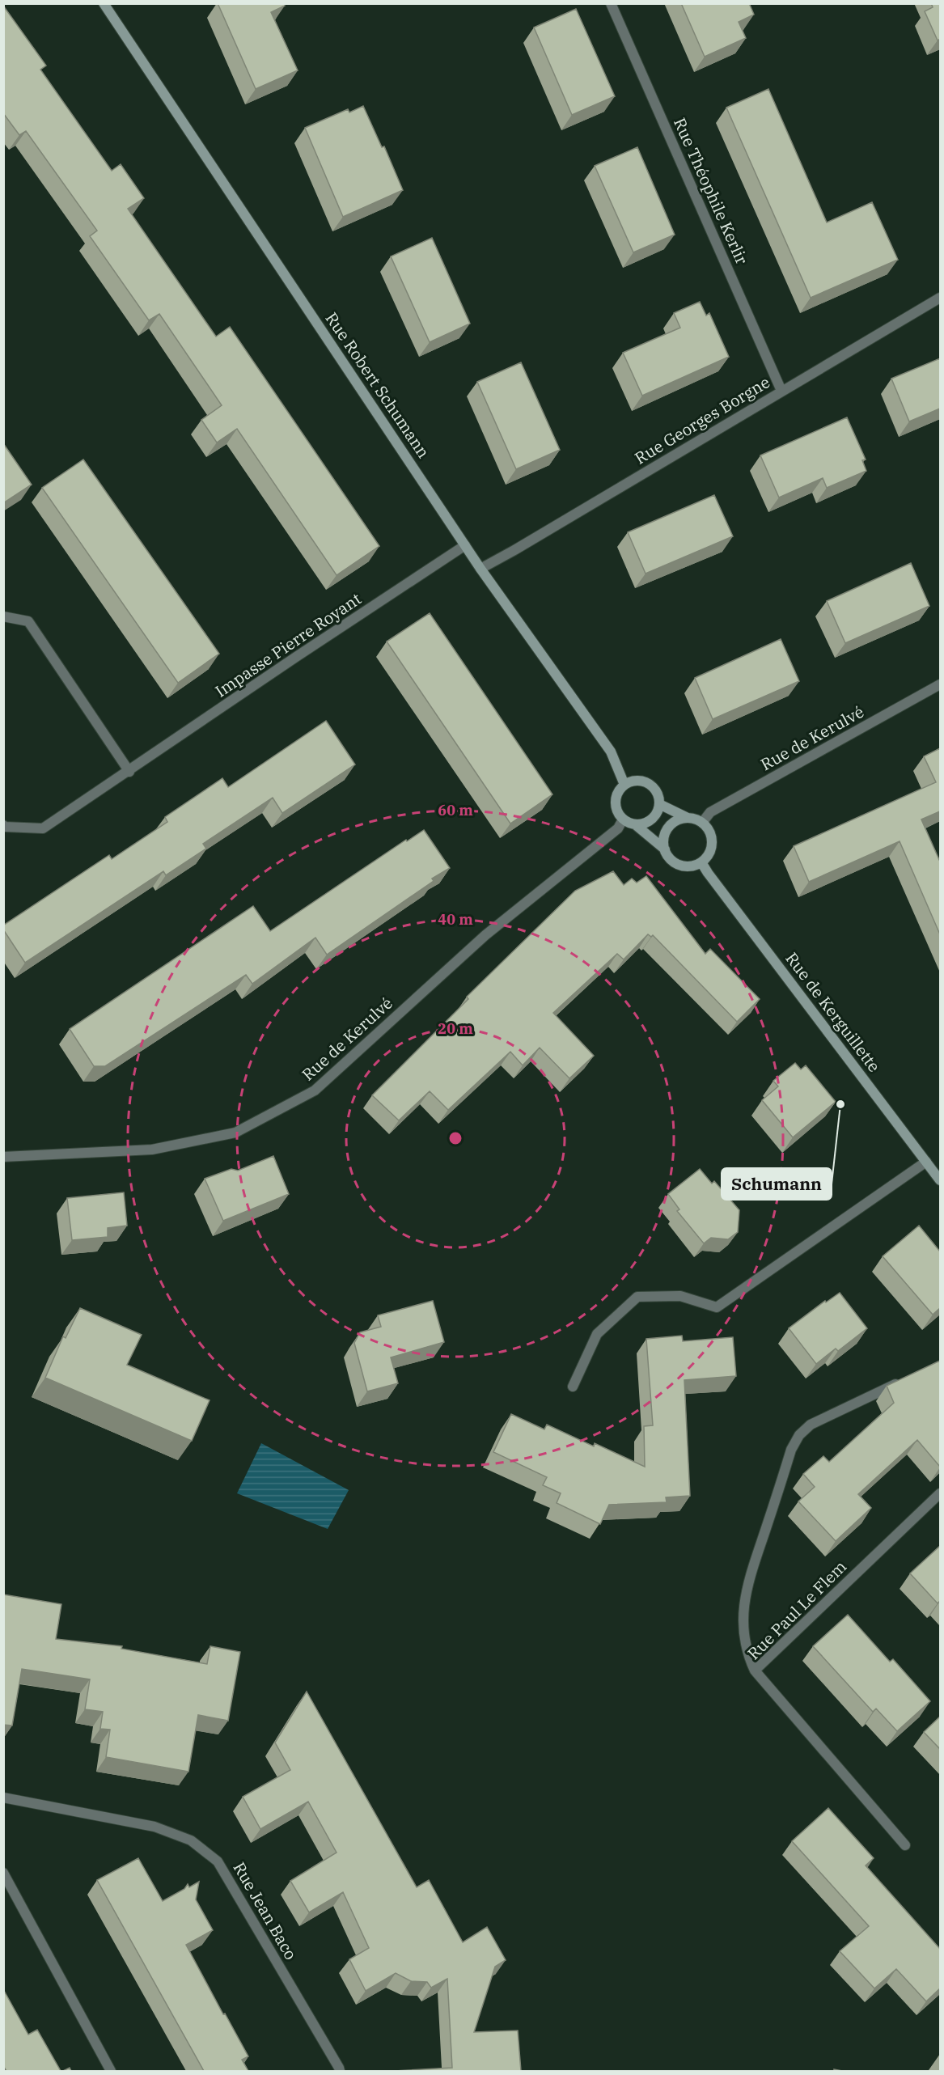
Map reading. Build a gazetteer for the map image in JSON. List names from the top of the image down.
{
  "streets": {
    "street": [
      "Rue Théophile Kerlir",
      "Rue Robert Schumann",
      "Rue Georges Borgne",
      "Impasse Pierre Royant",
      "Rue de Kerulvé",
      "Rue de Kerguillette",
      "Rue Paul Le Flem",
      "Rue Jean Baco"
    ]
  },
  "crossings": [
    ["Rue Théophile Kerlir", "Rue Georges Borgne"],
    ["Rue Robert Schumann", "Rue Georges Borgne"],
    ["Rue Robert Schumann", "Impasse Pierre Royant"],
    ["Rue Robert Schumann", "Rue de Kerulvé"],
    ["Rue de Kerulvé", "Rue de Kerguillette"]
  ],
  "places": ["Schumann"],
  "rings": ["60 m", "40 m", "20 m"]
}
